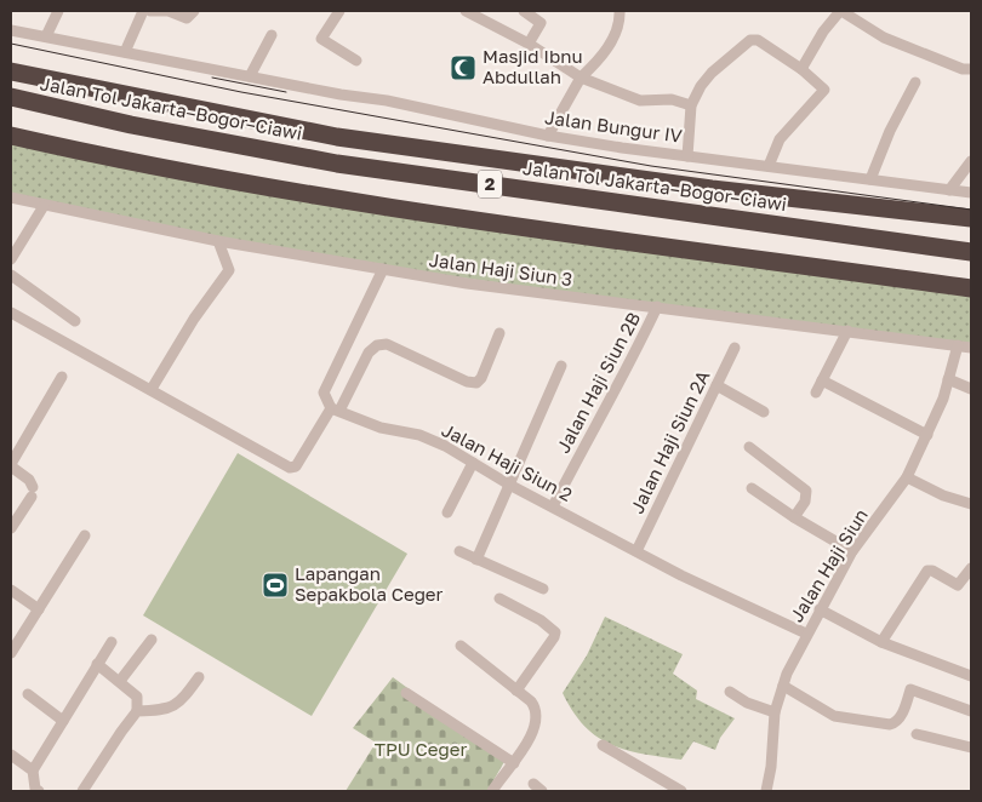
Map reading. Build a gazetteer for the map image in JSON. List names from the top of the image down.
{
  "streets": {
    "highway": ["Jalan Tol Jakarta–Bogor–Ciawi", "2"],
    "street": [
      "Jalan Bungur IV",
      "Jalan Haji Siun 3",
      "Jalan Haji Siun 2B",
      "Jalan Haji Siun 2A",
      "Jalan Haji Siun 2",
      "Jalan Haji Siun"
    ]
  },
  "crossings": [
    ["Jalan Haji Siun 3", "Jalan Haji Siun 2B"],
    ["Jalan Haji Siun 3", "Jalan Haji Siun"],
    ["Jalan Haji Siun 2B", "Jalan Haji Siun 2"],
    ["Jalan Haji Siun 2A", "Jalan Haji Siun 2"],
    ["Jalan Haji Siun 2", "Jalan Haji Siun"]
  ],
  "parks": ["TPU Ceger"],
  "places": {
    "mosque": ["Masjid Ibnu Abdullah"],
    "sports": ["Lapangan Sepakbola Ceger"]
  }
}
